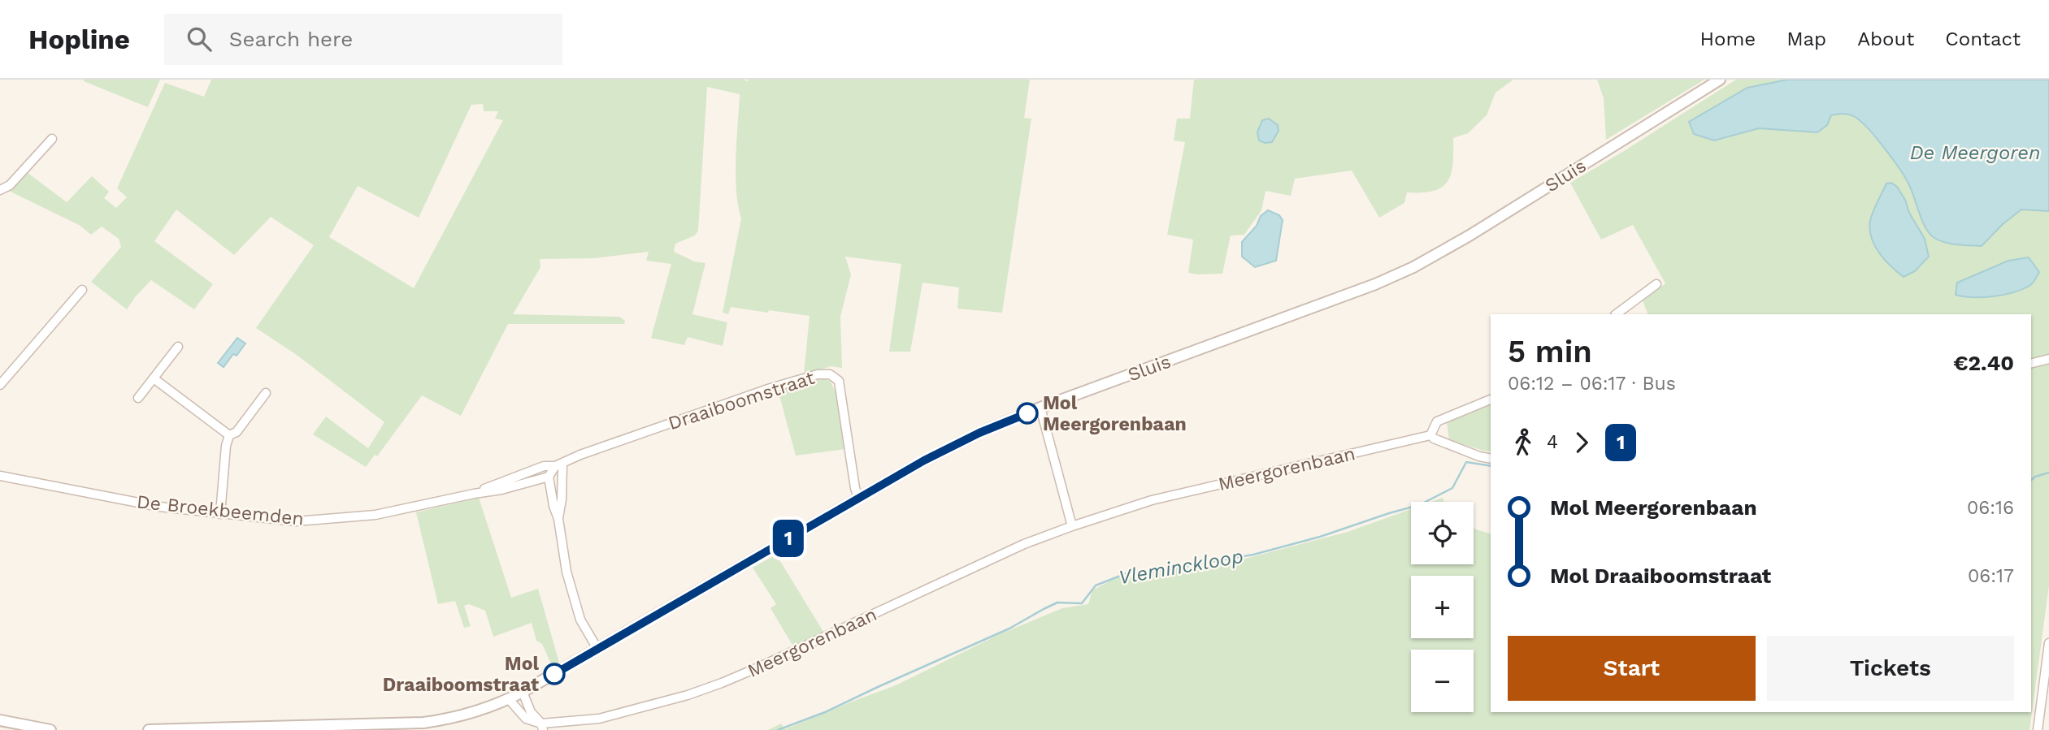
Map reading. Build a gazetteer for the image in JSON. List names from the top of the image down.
{
  "streets": {
    "street": [
      "Sluis",
      "Draaiboomstraat",
      "Meergorenbaan",
      "De Broekbeemden"
    ]
  },
  "crossings": [
    ["Sluis", "Draaiboomstraat"],
    ["Draaiboomstraat", "De Broekbeemden"]
  ],
  "water": ["De Meergoren", "Vleminckloop"],
  "places": ["Mol Meergorenbaan", "Mol Draaiboomstraat"],
  "lines": ["bus line 1"],
  "page": {
    "header": "Hopline",
    "search": "Search here",
    "nav": [
      "Home",
      "Map",
      "About",
      "Contact"
    ],
    "on_map": "1",
    "heading": ["5 min", "06:12 – 06:17 · Bus", "€2.40"],
    "legs": ["4", "1"],
    "list": [
      {
        "name": "Mol Meergorenbaan",
        "value": "06:16"
      },
      {
        "name": "Mol Draaiboomstraat",
        "value": "06:17"
      }
    ],
    "map_buttons": ["+", "−"],
    "buttons": ["Start", "Tickets"]
  }
}
